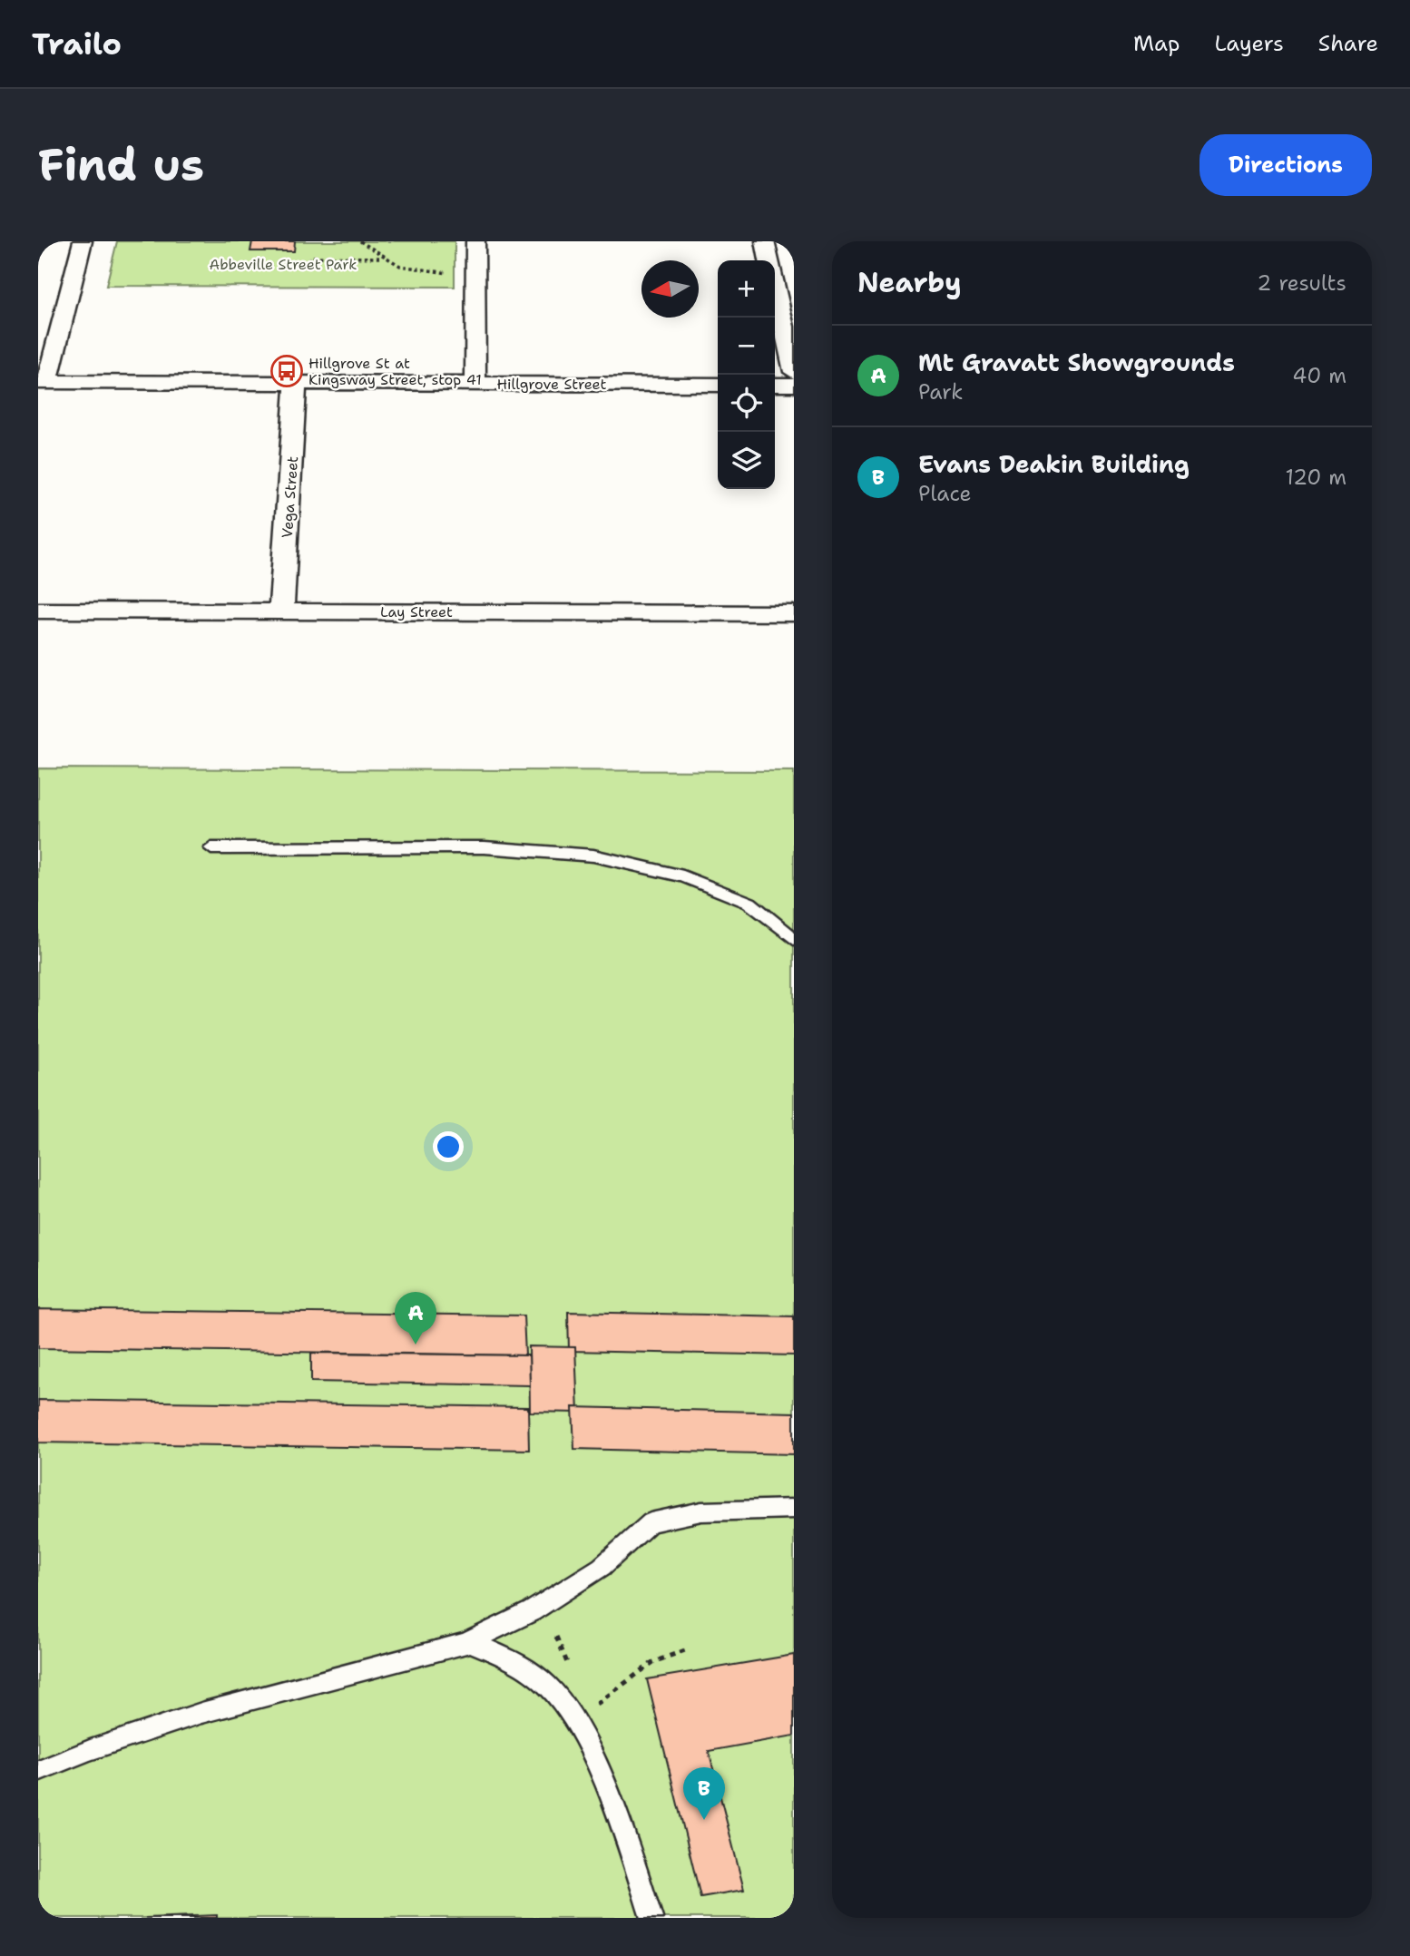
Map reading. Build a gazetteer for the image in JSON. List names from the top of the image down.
{
  "streets": {
    "street": ["Hillgrove Street", "Vega Street", "Lay Street"]
  },
  "crossings": [
    ["Hillgrove Street", "Vega Street"],
    ["Vega Street", "Lay Street"]
  ],
  "parks": ["Abbeville Street Park"],
  "places": {
    "bus stop": ["Hillgrove St at Kingsway Street, stop 41"]
  },
  "north": "left",
  "page": {
    "header": "Trailo",
    "nav": ["Map", "Layers", "Share"],
    "buttons": "Directions",
    "title": "Find us",
    "heading": ["Nearby", "2 results"],
    "map_buttons": ["+", "−"],
    "list": [
      {
        "mark": "A",
        "name": "Mt Gravatt Showgrounds",
        "note": "Park",
        "value": "40 m"
      },
      {
        "mark": "B",
        "name": "Evans Deakin Building",
        "note": "Place",
        "value": "120 m"
      }
    ],
    "pins": ["A", "B"]
  }
}
